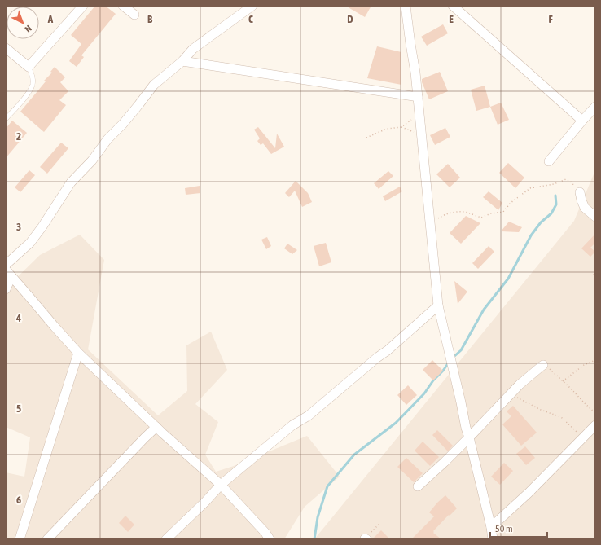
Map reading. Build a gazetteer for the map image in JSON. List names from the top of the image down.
{
  "scale_bar": "50 m",
  "north": "bottom right",
  "grid": {
    "columns": [
      "A",
      "B",
      "C",
      "D",
      "E",
      "F"
    ],
    "rows": [
      "2",
      "3",
      "4",
      "5",
      "6"
    ]
  }
}
